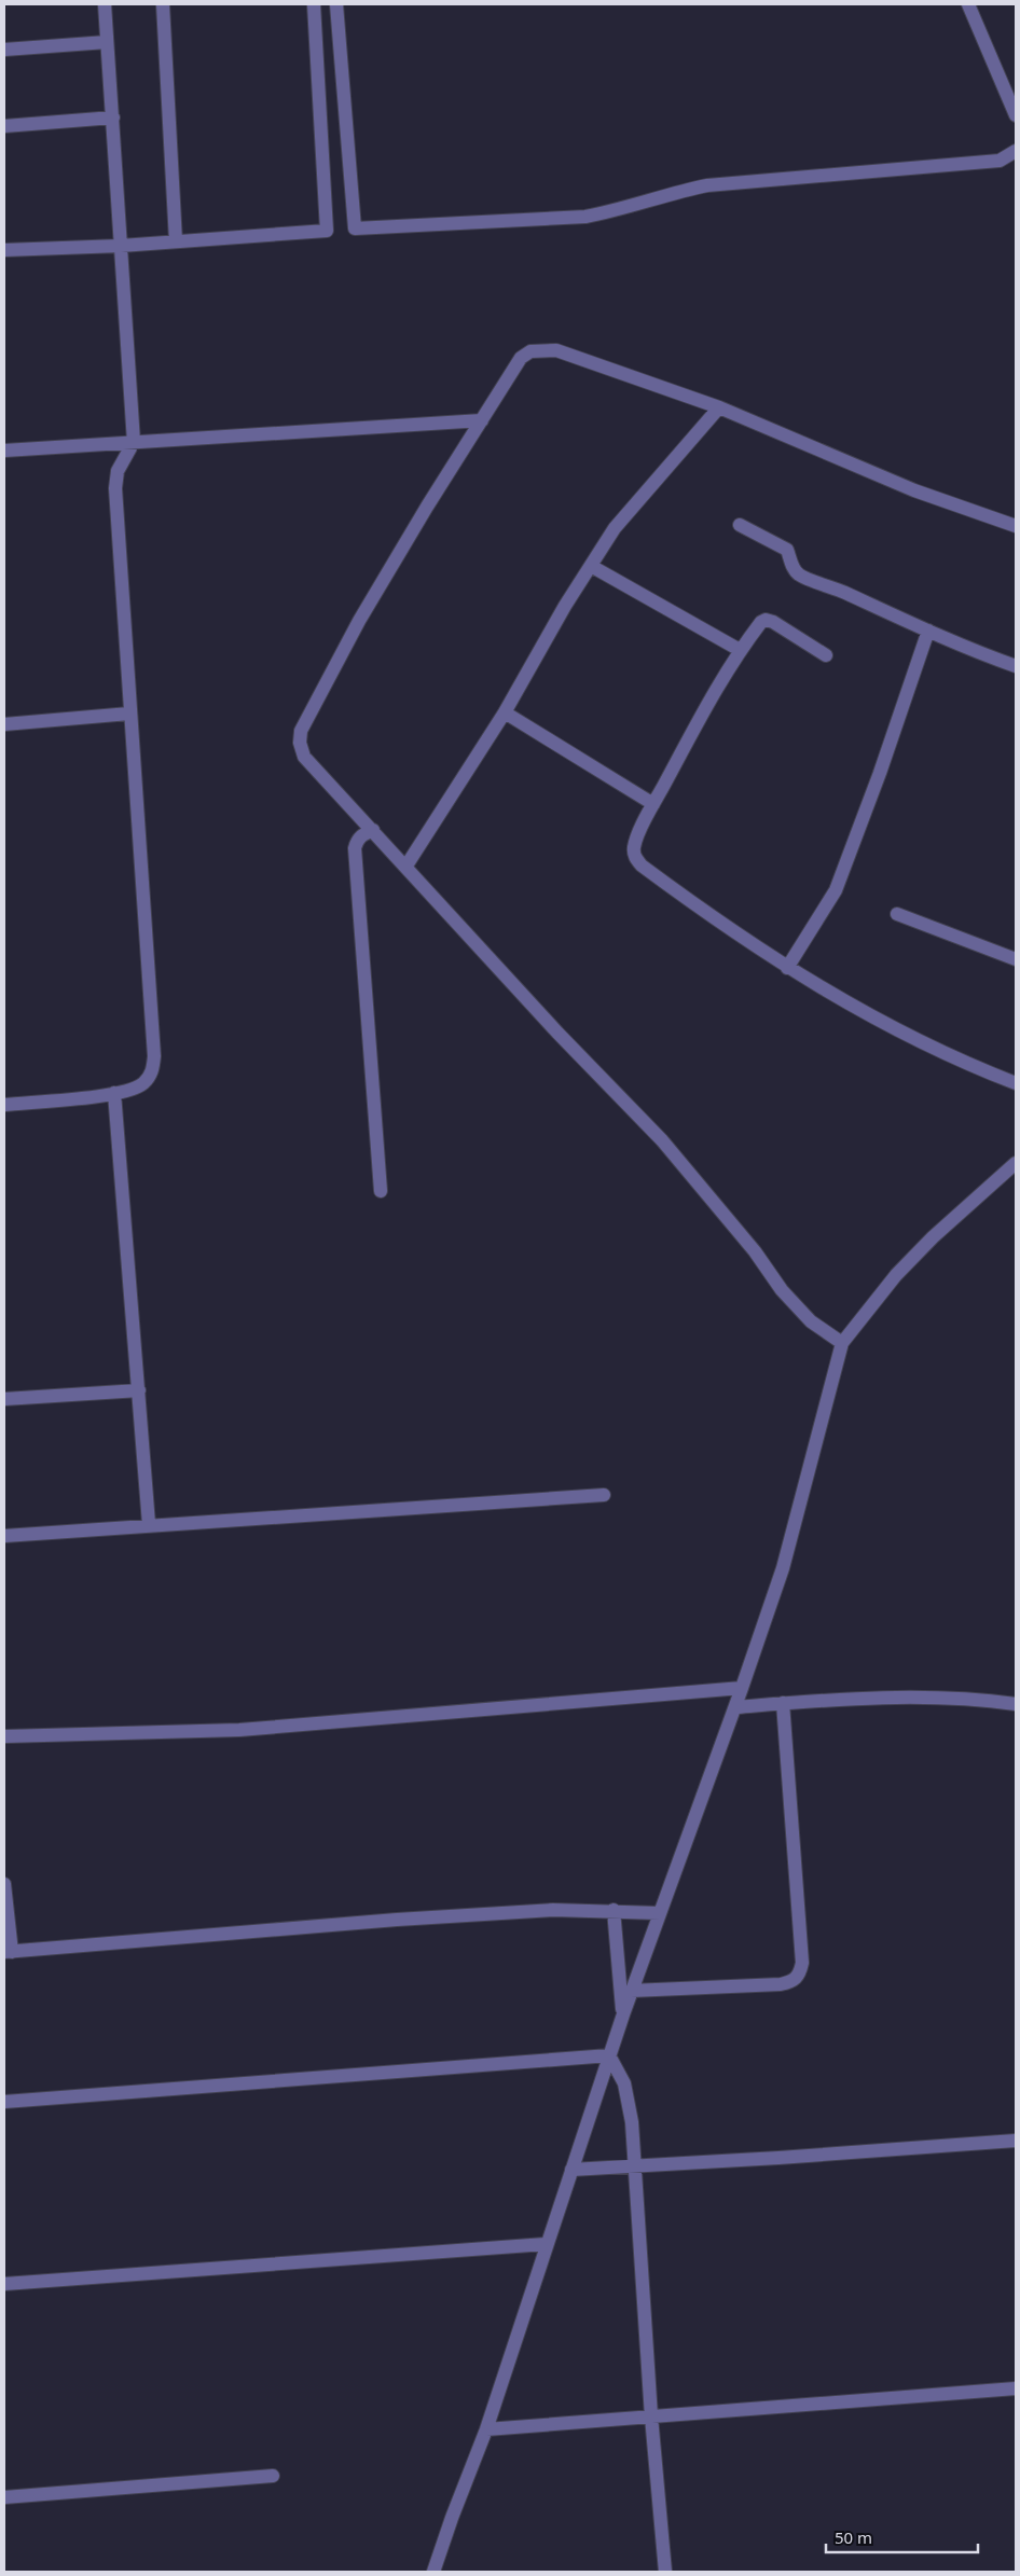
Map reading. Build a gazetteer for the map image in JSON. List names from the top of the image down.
{
  "scale_bar": "50 m"
}
